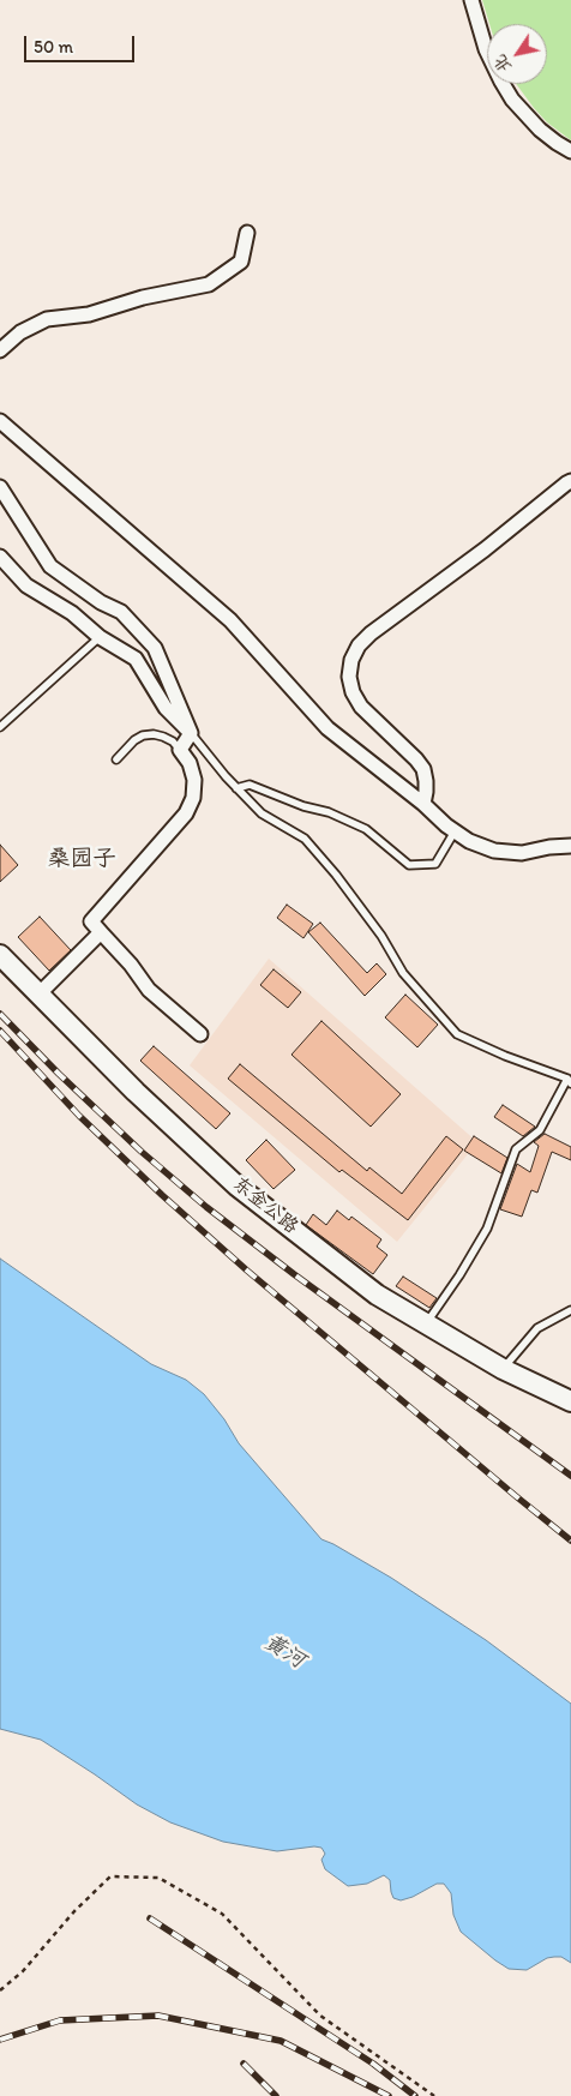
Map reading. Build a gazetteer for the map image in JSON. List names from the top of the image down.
{
  "streets": {
    "main road": ["东金公路"]
  },
  "districts": ["桑园子"],
  "water": ["黄河"],
  "scale_bar": "50 m",
  "north": "bottom left"
}
